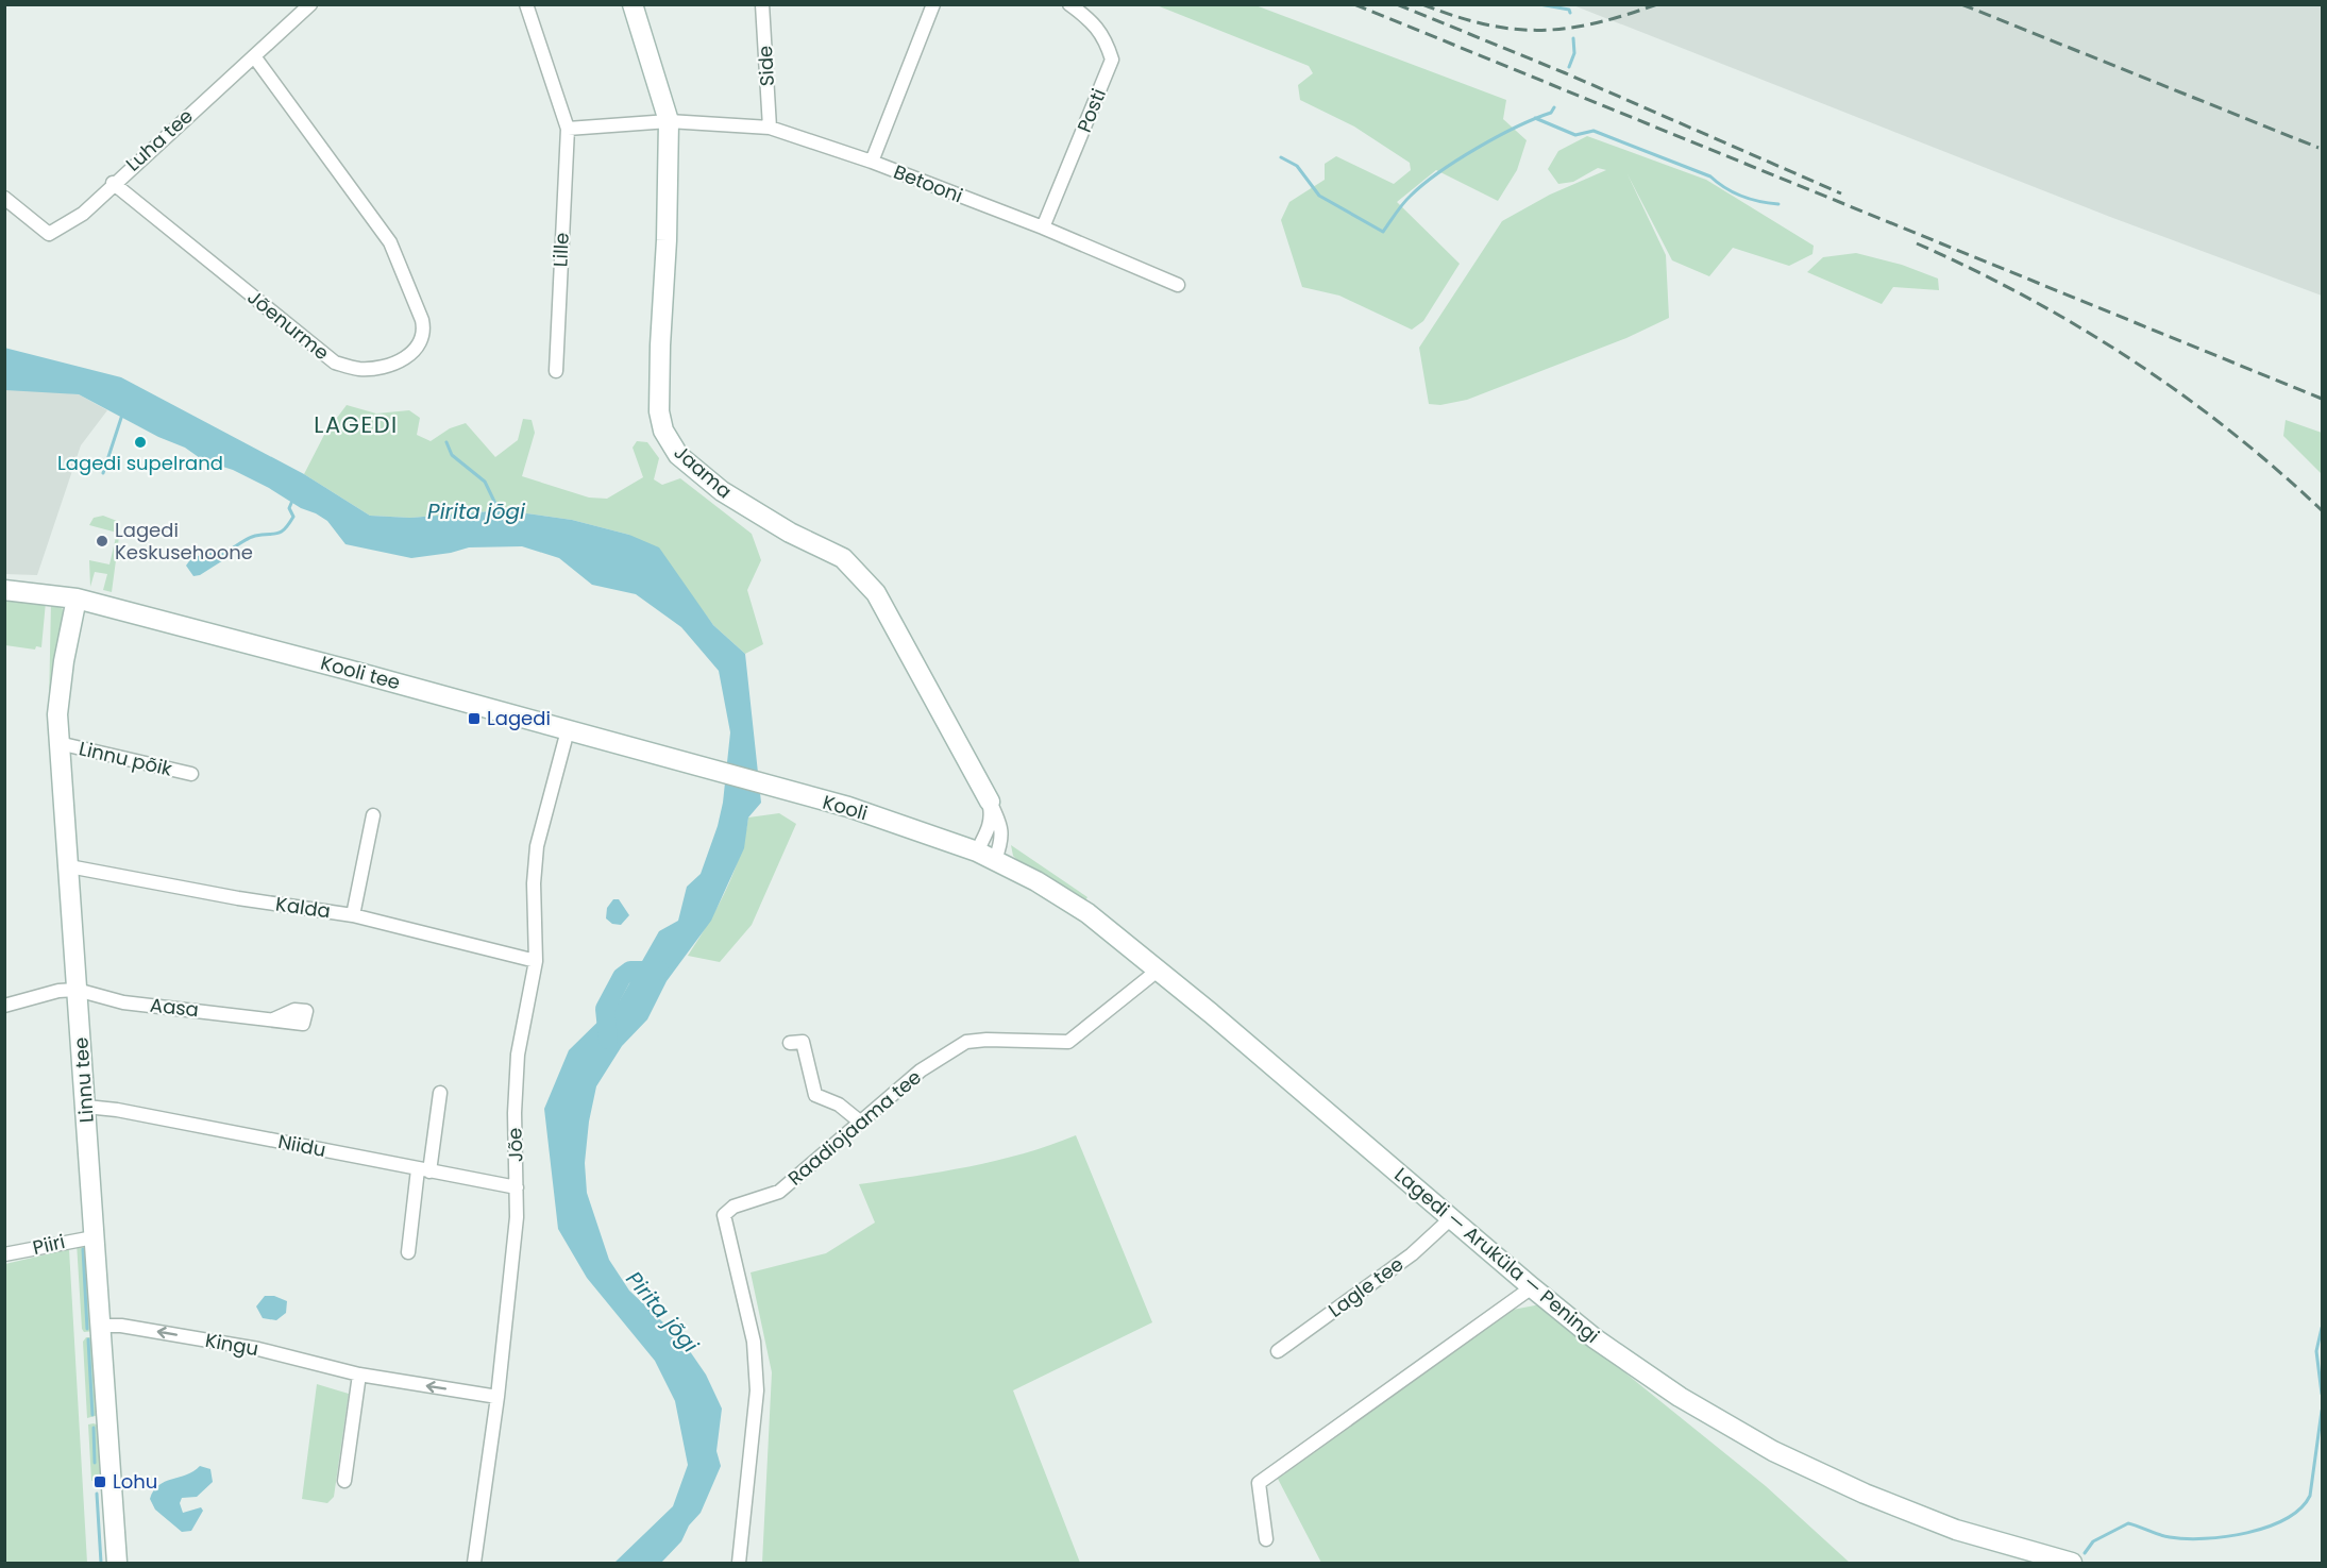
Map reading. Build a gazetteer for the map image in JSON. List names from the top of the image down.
{
  "streets": {
    "street": [
      "Side",
      "Posti",
      "Luha tee",
      "Betooni",
      "Lille",
      "Jõenurme",
      "Jaama",
      "Kooli tee",
      "Linnu põik",
      "Kooli",
      "Kalda",
      "Aasa",
      "Linnu tee",
      "Raadiojaama tee",
      "Jõe",
      "Niidu",
      "Piiri",
      "Lagedi — Aruküla — Peningi",
      "Lagle tee",
      "Kingu"
    ]
  },
  "crossings": [
    ["Side", "Betooni"],
    ["Posti", "Betooni"],
    ["Luha tee", "Jõenurme"],
    ["Betooni", "Jaama"],
    ["Jaama", "Lagedi — Aruküla — Peningi"],
    ["Kooli tee", "Kooli"],
    ["Kooli tee", "Linnu tee"],
    ["Kooli tee", "Jõe"],
    ["Linnu põik", "Linnu tee"],
    ["Kooli", "Lagedi — Aruküla — Peningi"],
    ["Kalda", "Linnu tee"],
    ["Kalda", "Jõe"],
    ["Aasa", "Linnu tee"],
    ["Linnu tee", "Niidu"],
    ["Linnu tee", "Piiri"],
    ["Linnu tee", "Kingu"],
    ["Raadiojaama tee", "Lagedi — Aruküla — Peningi"],
    ["Jõe", "Niidu"],
    ["Jõe", "Kingu"],
    ["Lagedi — Aruküla — Peningi", "Lagle tee"]
  ],
  "one_way": ["Kingu"],
  "districts": ["LAGEDI"],
  "water": ["Pirita jõgi"],
  "places": {
    "other": ["Lagedi supelrand", "Lagedi Keskusehoone"],
    "transit": ["Lagedi", "Lohu"]
  }
}
